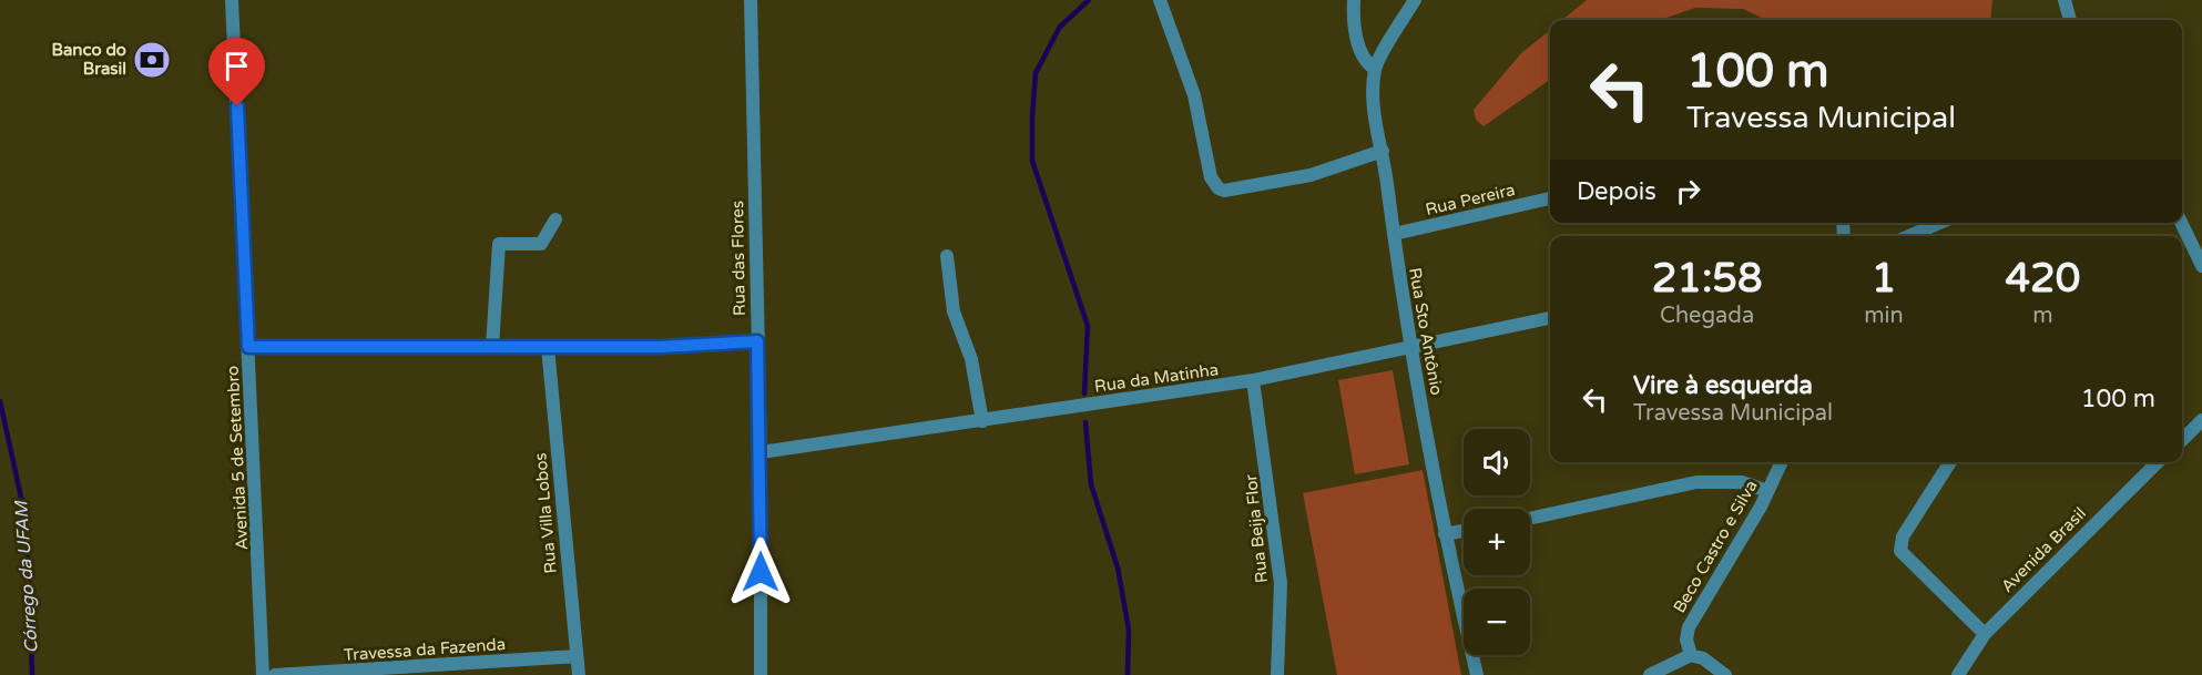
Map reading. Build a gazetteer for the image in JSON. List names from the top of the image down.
{
  "streets": {
    "street": [
      "Rua Pereira",
      "Rua das Flores",
      "Rua Sto Antônio",
      "Rua da Matinha",
      "Avenida 5 de Setembro",
      "Rua Villa Lobos",
      "Rua Beija Flor",
      "Beco Castro e Silva",
      "Avenida Brasil",
      "Travessa da Fazenda"
    ]
  },
  "crossings": [
    ["Rua Pereira", "Rua Sto Antônio"],
    ["Rua das Flores", "Rua da Matinha"],
    ["Rua Sto Antônio", "Rua da Matinha"],
    ["Rua da Matinha", "Rua Beija Flor"],
    ["Rua Villa Lobos", "Travessa da Fazenda"]
  ],
  "water": ["Córrego da UFAM"],
  "places": {
    "bank": ["Banco do Brasil"]
  },
  "page": {
    "turn": ["100 m", "Travessa Municipal"],
    "then": "Depois",
    "eta": [
      "21:58",
      "Chegada",
      "1",
      "min",
      "420",
      "m"
    ],
    "list": [
      {
        "name": "Vire à esquerda",
        "note": "Travessa Municipal",
        "value": "100 m"
      }
    ],
    "map_buttons": ["+", "−"]
  }
}
